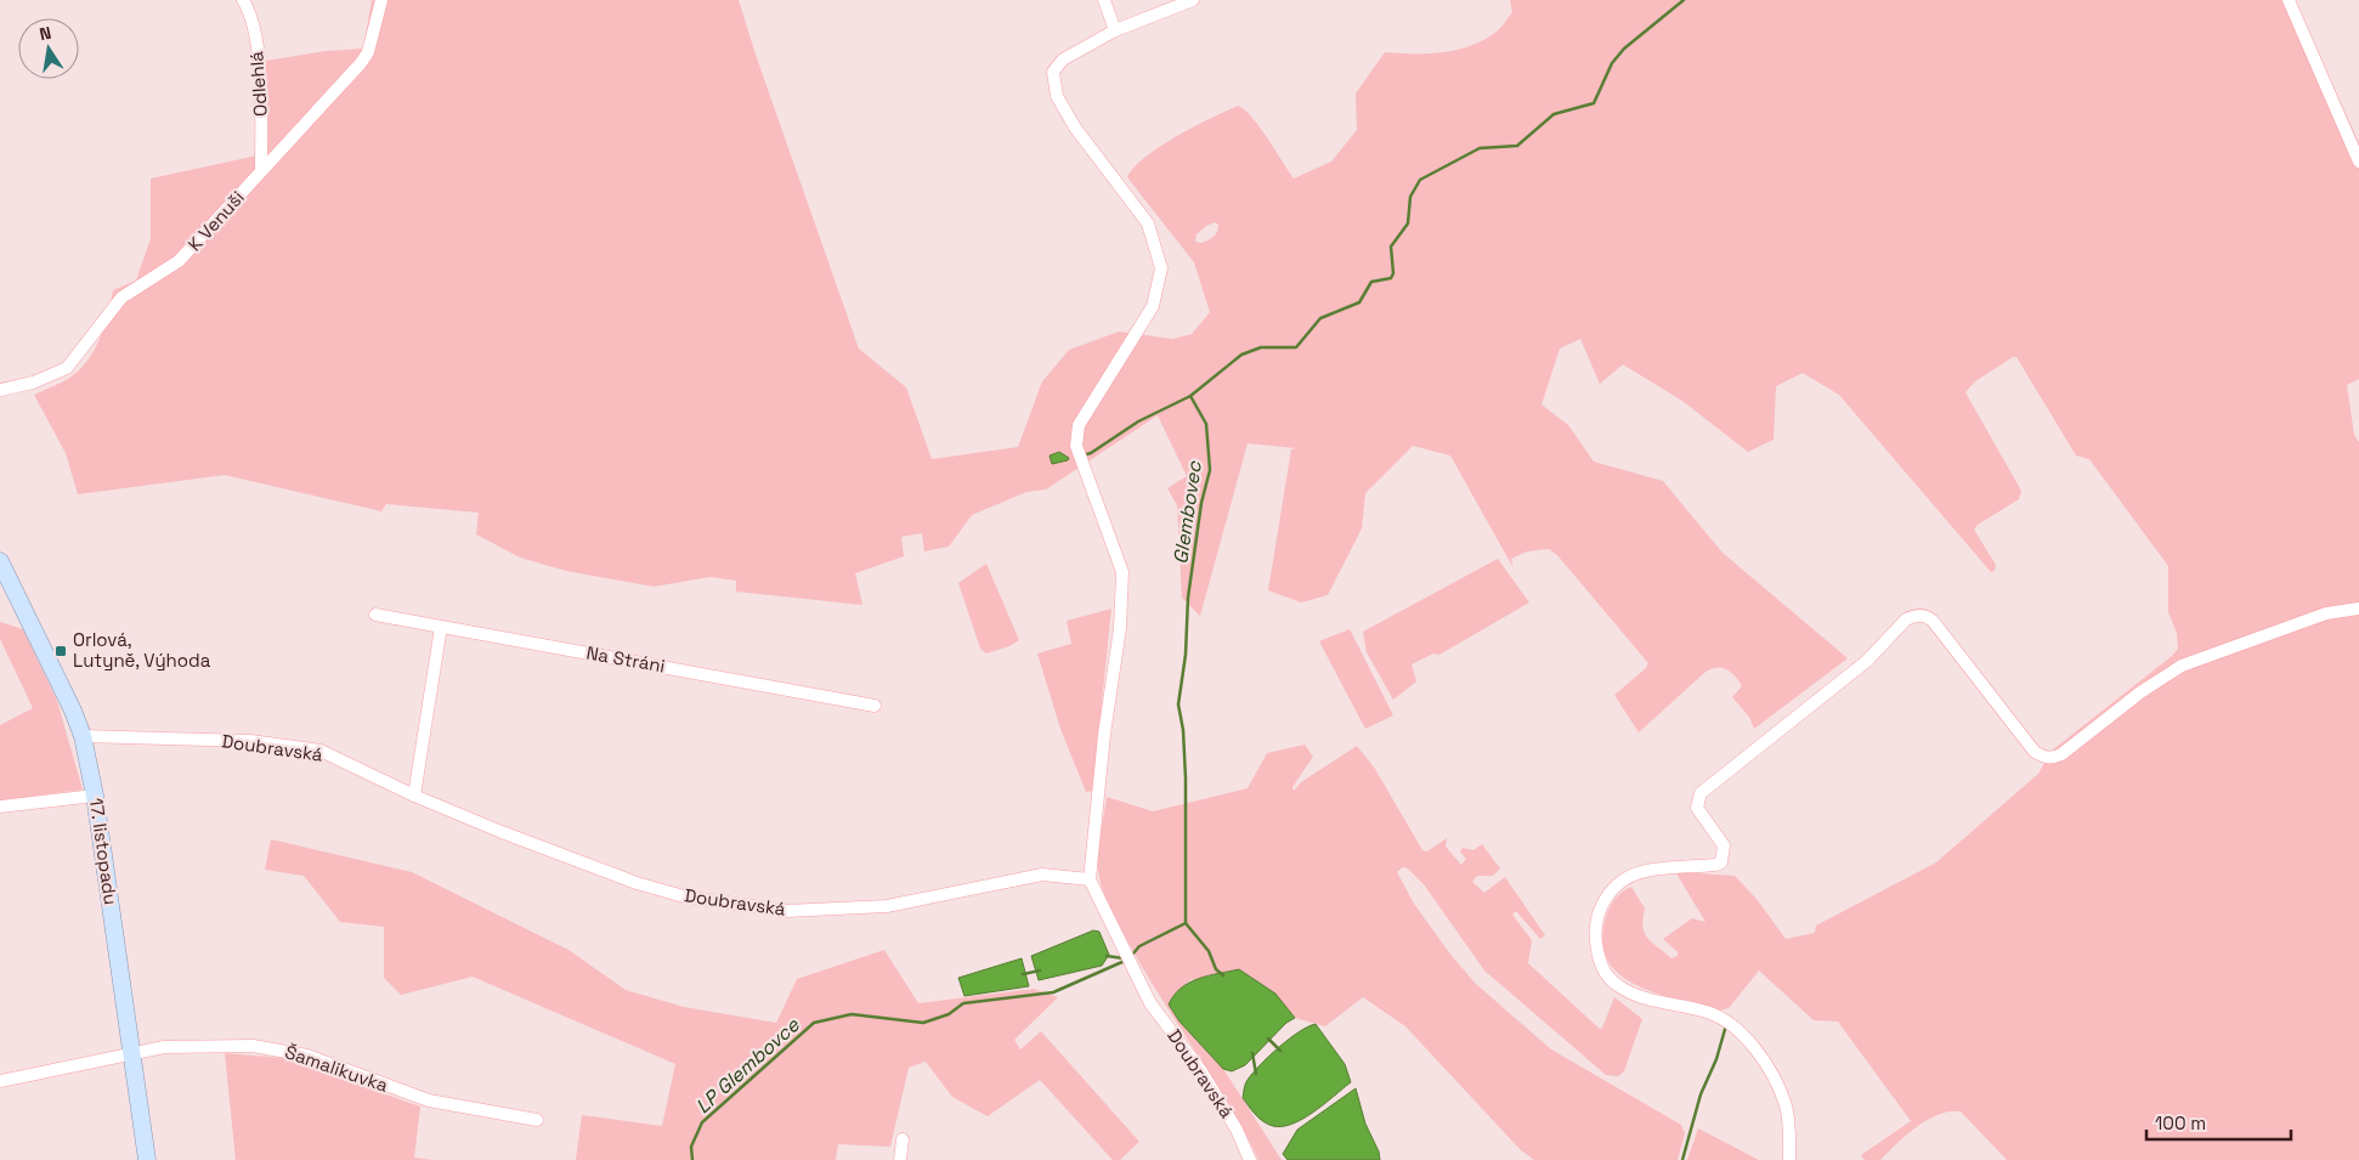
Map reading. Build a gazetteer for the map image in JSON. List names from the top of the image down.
{
  "streets": {
    "main road": ["17. listopadu"],
    "street": [
      "Odlehlá",
      "K Venuši",
      "Na Stráni",
      "Doubravská",
      "Šamalikuvka"
    ]
  },
  "crossings": [
    ["Odlehlá", "K Venuši"],
    ["Doubravská", "17. listopadu"],
    ["17. listopadu", "Šamalikuvka"]
  ],
  "water": ["Glembovec", "LP Glembovce"],
  "places": {
    "transit": ["Orlová, Lutyně, Výhoda"]
  },
  "scale_bar": "100 m",
  "north": "top"
}
